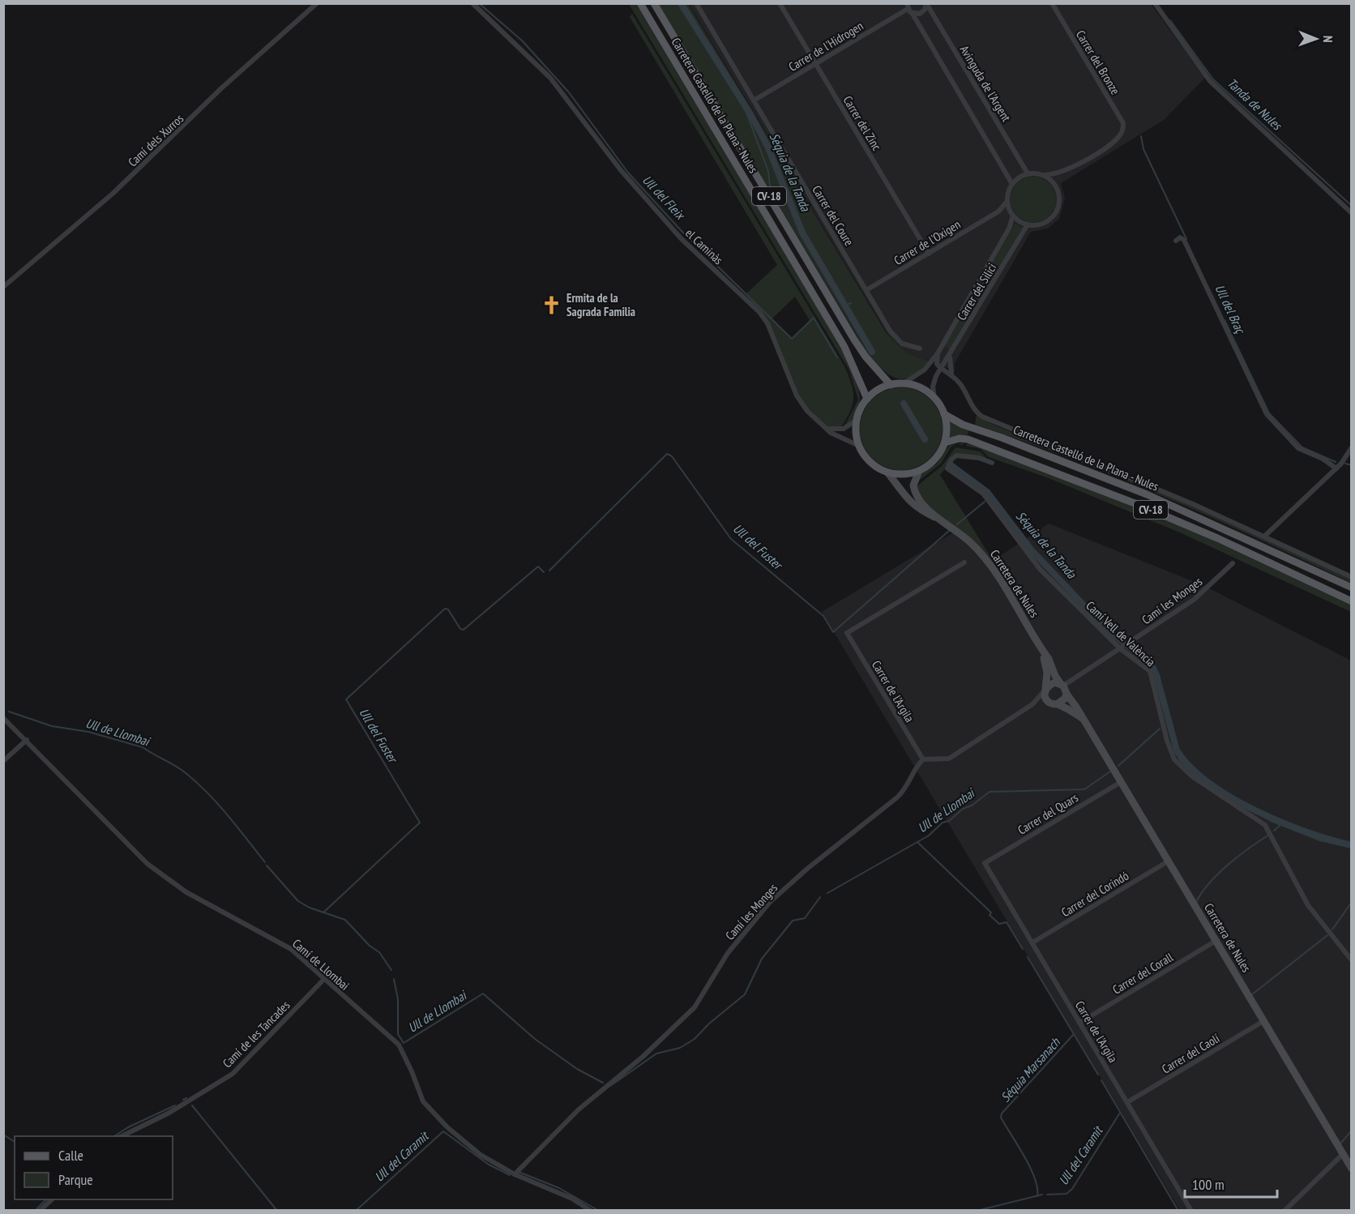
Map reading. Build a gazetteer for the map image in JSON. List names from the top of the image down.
{
  "streets": {
    "main road": ["Carretera Castelló de la Plana - Nules", "CV-18", "Carretera de Nules"],
    "street": [
      "Carrer de l'Hidrogen",
      "Carrer del Bronze",
      "Avinguda de l'Argent",
      "Carrer del Zinc",
      "Camí dels Xurros",
      "Carrer del Coure",
      "Carrer de l'Oxigen",
      "el Caminàs",
      "Carrer del Silici",
      "Camí les Monges",
      "Camí Vell de València",
      "Carrer de l'Argila",
      "Carrer del Quars",
      "Carrer del Corindó",
      "Camí de Llombai",
      "Carrer del Corall",
      "Camí de les Tancades",
      "Carrer del Caolí"
    ]
  },
  "crossings": [
    ["Carrer de l'Hidrogen", "Carrer del Zinc"],
    ["Carrer de l'Hidrogen", "Carrer del Coure"],
    ["Avinguda de l'Argent", "Carrer de l'Oxigen"],
    ["Avinguda de l'Argent", "Carrer del Silici"],
    ["Carretera Castelló de la Plana - Nules", "el Caminàs"],
    ["Carretera Castelló de la Plana - Nules", "Carrer del Silici"],
    ["Carretera Castelló de la Plana - Nules", "Carretera de Nules"],
    ["Carrer del Zinc", "Carrer de l'Oxigen"],
    ["Carrer del Coure", "Carrer de l'Oxigen"],
    ["Carrer de l'Oxigen", "Carrer del Silici"],
    ["el Caminàs", "Carrer del Silici"],
    ["el Caminàs", "Carretera de Nules"],
    ["Carrer del Silici", "Carretera de Nules"],
    ["Carretera de Nules", "Camí les Monges"],
    ["Carretera de Nules", "Carrer del Quars"],
    ["Carretera de Nules", "Carrer del Corindó"],
    ["Carretera de Nules", "Carrer del Corall"],
    ["Carretera de Nules", "Carrer del Caolí"],
    ["Camí les Monges", "Camí Vell de València"],
    ["Camí les Monges", "Carrer de l'Argila"],
    ["Camí les Monges", "Camí de Llombai"],
    ["Carrer de l'Argila", "Carrer del Quars"],
    ["Carrer de l'Argila", "Carrer del Corindó"],
    ["Carrer de l'Argila", "Carrer del Corall"],
    ["Carrer de l'Argila", "Carrer del Caolí"],
    ["Camí de Llombai", "Camí de les Tancades"]
  ],
  "water": [
    "Tanda de Nules",
    "Séquia de la Tanda",
    "Ull del Fleix",
    "Ull del Braç",
    "Ull del Fuster",
    "Ull de Llombai",
    "Séquia Marsanach",
    "Ull del Caramit"
  ],
  "places": {
    "church": ["Ermita de la Sagrada Familia"]
  },
  "legend": ["Calle", "Parque"],
  "scale_bar": "100 m",
  "north": "right"
}
